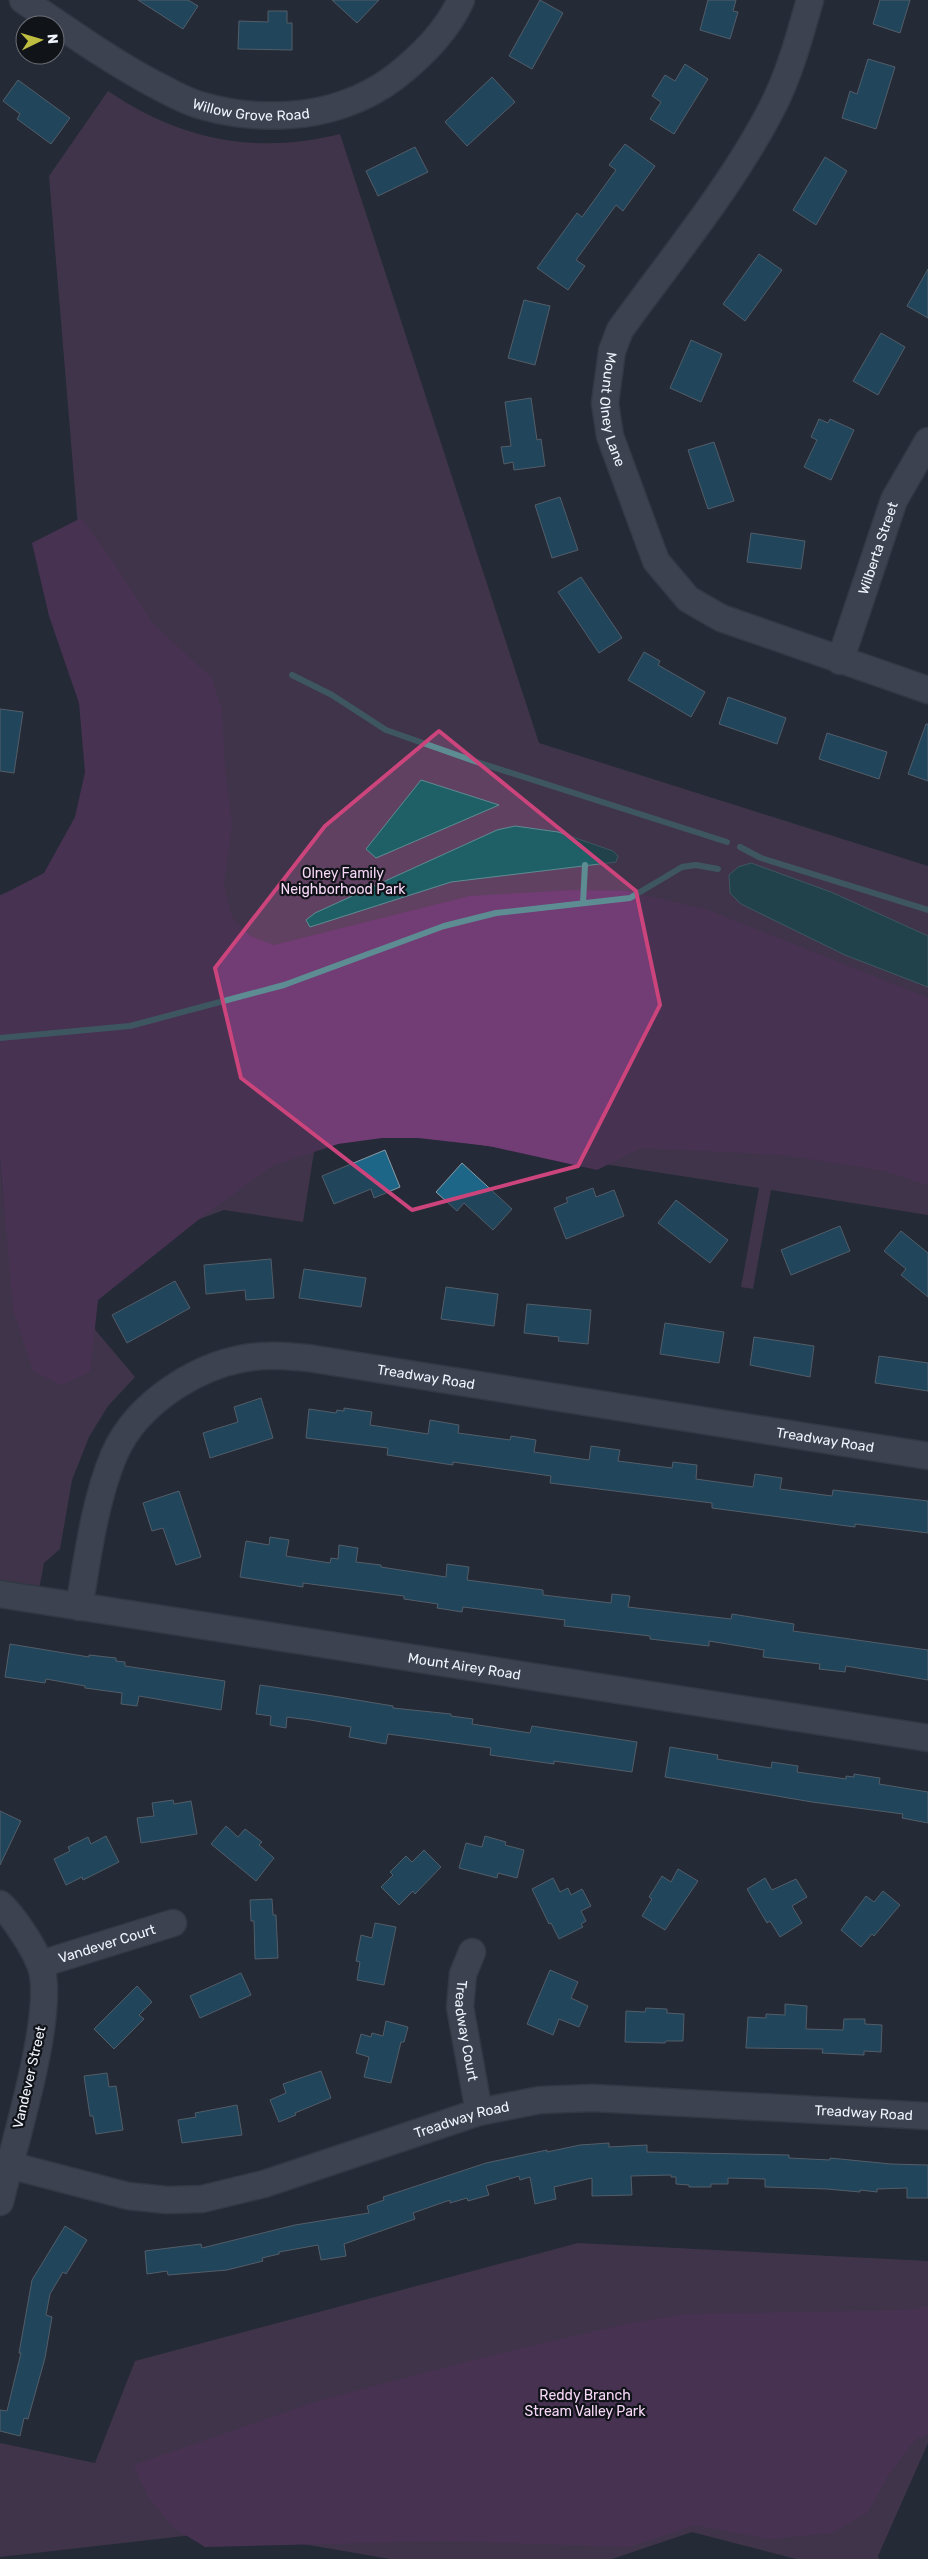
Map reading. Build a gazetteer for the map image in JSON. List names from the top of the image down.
{
  "streets": {
    "street": [
      "Willow Grove Road",
      "Mount Olney Lane",
      "Wilberta Street",
      "Treadway Road",
      "Mount Airey Road",
      "Vandever Court",
      "Treadway Court",
      "Vandever Street"
    ]
  },
  "crossings": [
    ["Mount Olney Lane", "Wilberta Street"],
    ["Treadway Road", "Mount Airey Road"],
    ["Treadway Road", "Treadway Court"],
    ["Treadway Road", "Vandever Street"],
    ["Vandever Court", "Vandever Street"]
  ],
  "parks": ["Olney Family Neighborhood Park", "Reddy Branch Stream Valley Park"],
  "north": "right"
}
